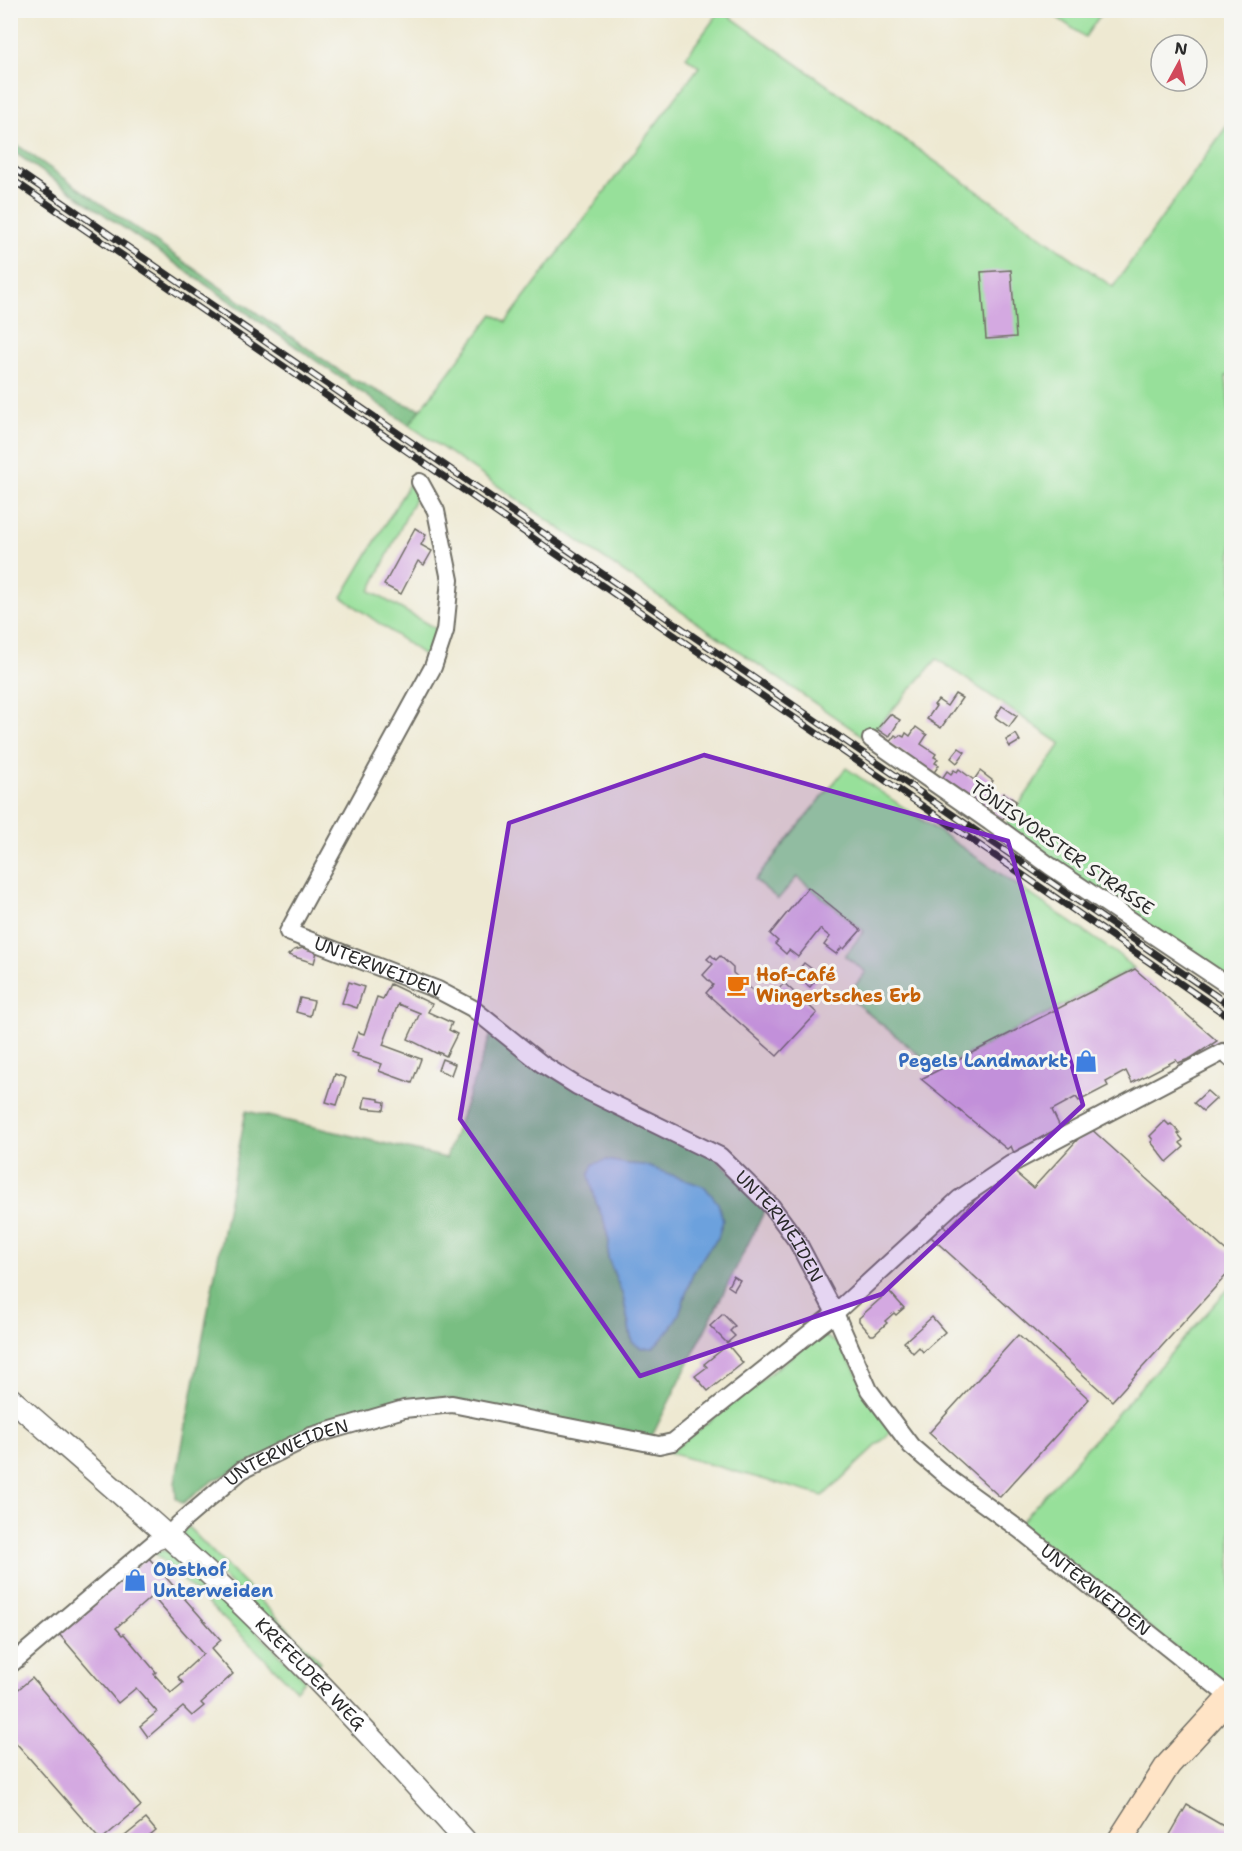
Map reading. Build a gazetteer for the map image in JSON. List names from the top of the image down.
{
  "streets": {
    "main road": ["UNTERWEIDEN"],
    "street": ["TÖNISVORSTER STRASSE", "KREFELDER WEG"]
  },
  "crossings": [
    ["UNTERWEIDEN", "KREFELDER WEG"]
  ],
  "places": {
    "cafe": ["Hof-Café Wingertsches Erb"],
    "shop": ["Pegels Landmarkt", "Obsthof Unterweiden"]
  },
  "north": "top"
}
